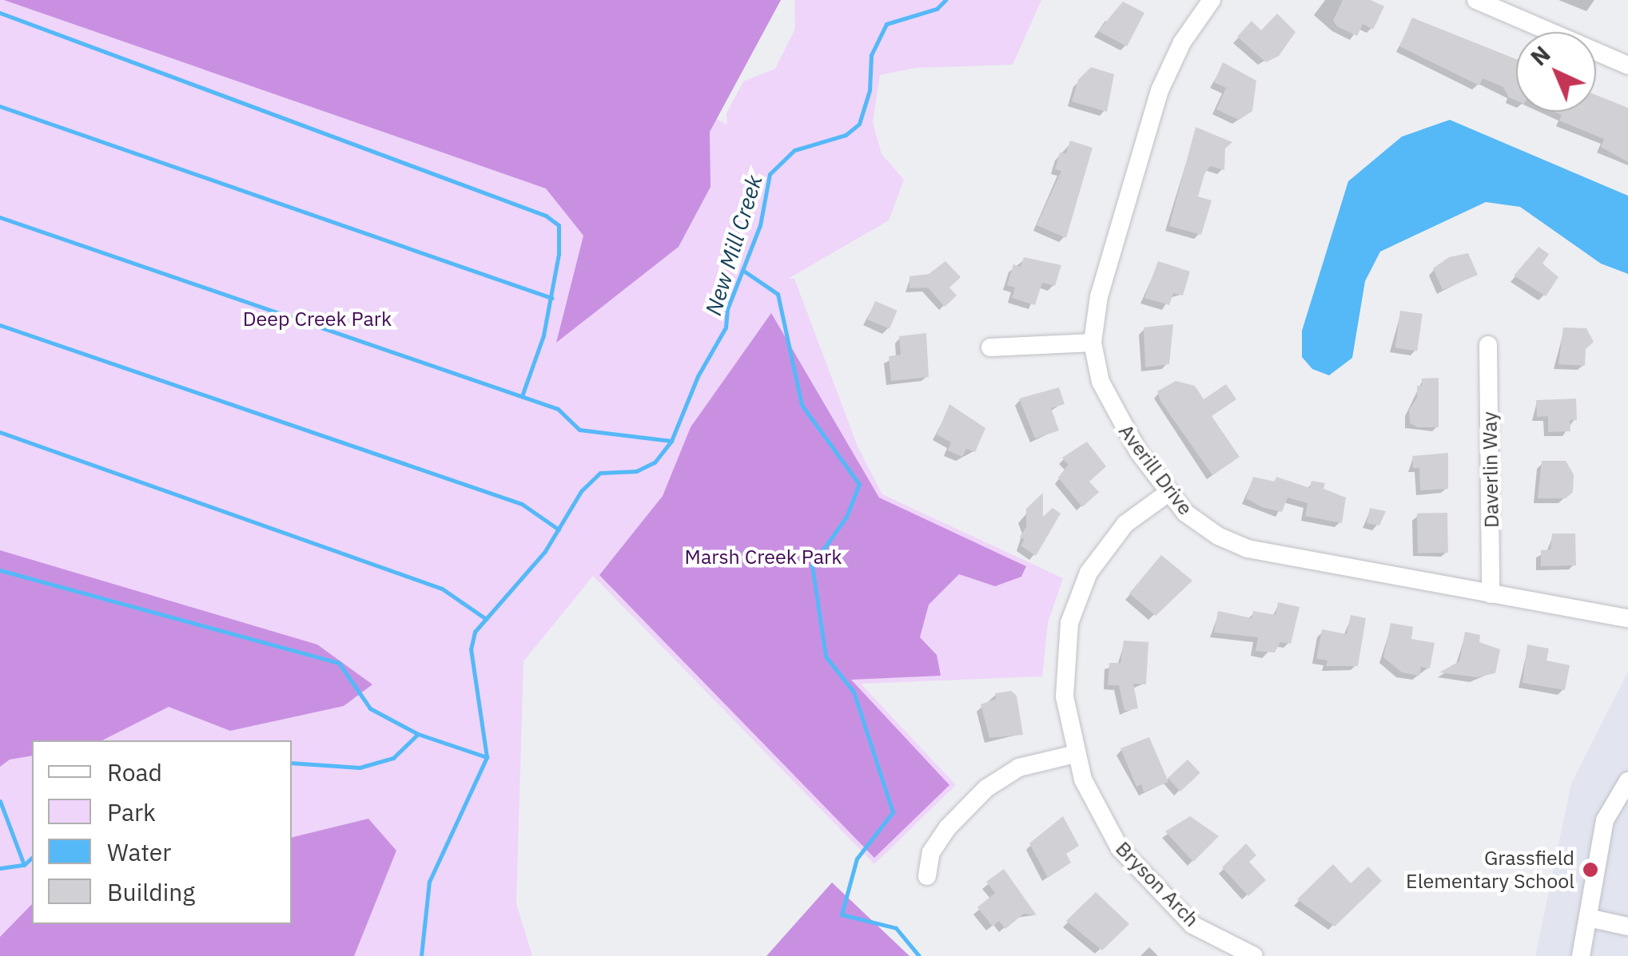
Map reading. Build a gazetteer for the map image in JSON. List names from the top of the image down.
{
  "streets": {
    "street": ["Averill Drive", "Daverlin Way", "Bryson Arch"]
  },
  "crossings": [
    ["Averill Drive", "Daverlin Way"],
    ["Averill Drive", "Bryson Arch"]
  ],
  "water": ["New Mill Creek"],
  "parks": ["Deep Creek Park", "Marsh Creek Park"],
  "places": ["Grassfield Elementary School"],
  "legend": [
    "Road",
    "Park",
    "Water",
    "Building"
  ],
  "north": "top left"
}
